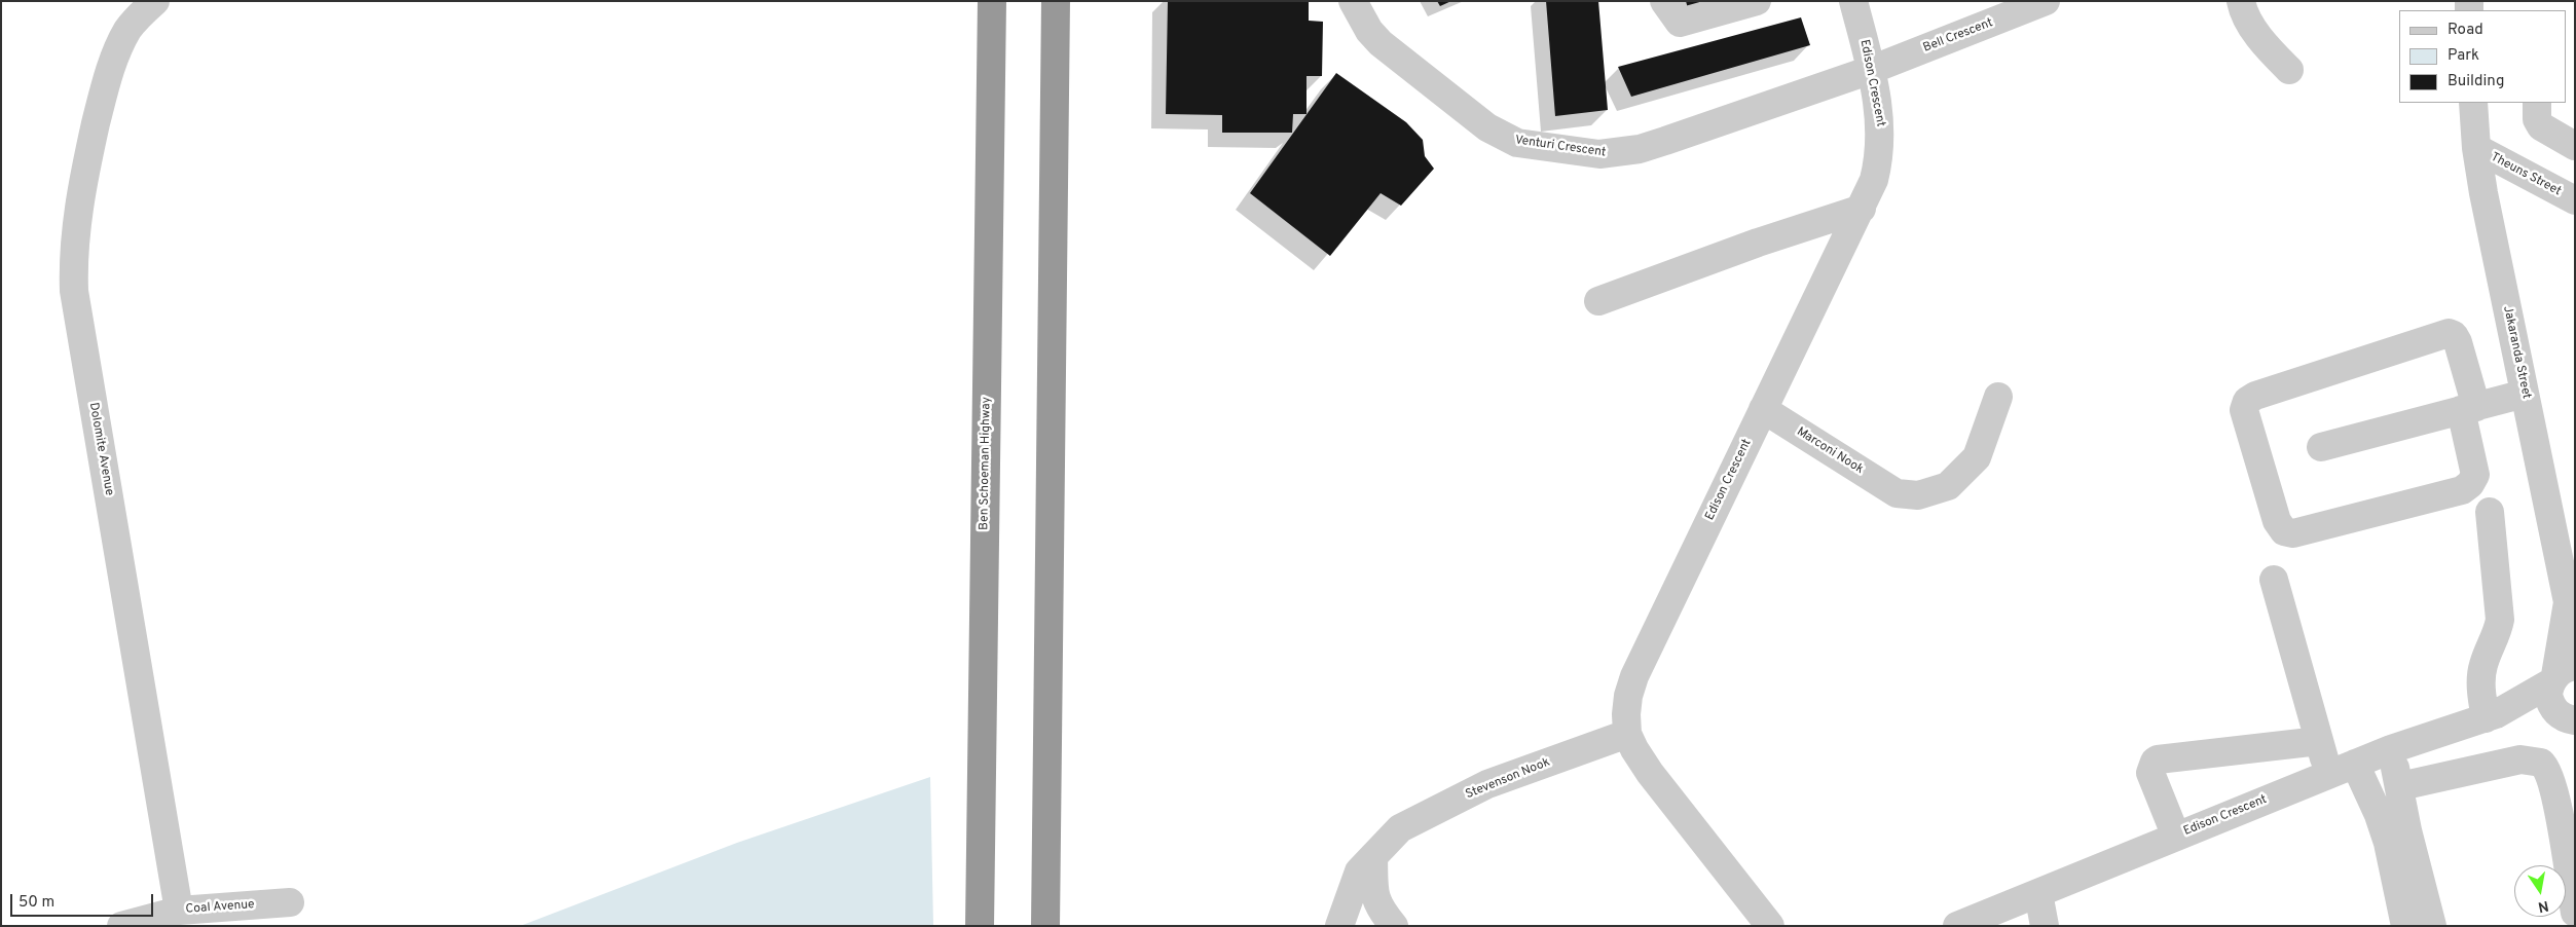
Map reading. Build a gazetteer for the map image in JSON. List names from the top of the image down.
{
  "streets": {
    "highway": ["Ben Schoeman Highway"],
    "street": [
      "Bell Crescent",
      "Edison Crescent",
      "Venturi Crescent",
      "Theuns Street",
      "Jakaranda Street",
      "Dolomite Avenue",
      "Marconi Nook",
      "Stevenson Nook",
      "Coal Avenue"
    ]
  },
  "crossings": [
    ["Bell Crescent", "Edison Crescent"],
    ["Bell Crescent", "Venturi Crescent"],
    ["Edison Crescent", "Venturi Crescent"],
    ["Edison Crescent", "Jakaranda Street"],
    ["Edison Crescent", "Marconi Nook"],
    ["Edison Crescent", "Stevenson Nook"],
    ["Theuns Street", "Jakaranda Street"],
    ["Dolomite Avenue", "Coal Avenue"]
  ],
  "legend": ["Road", "Park", "Building"],
  "scale_bar": "50 m",
  "north": "bottom"
}
